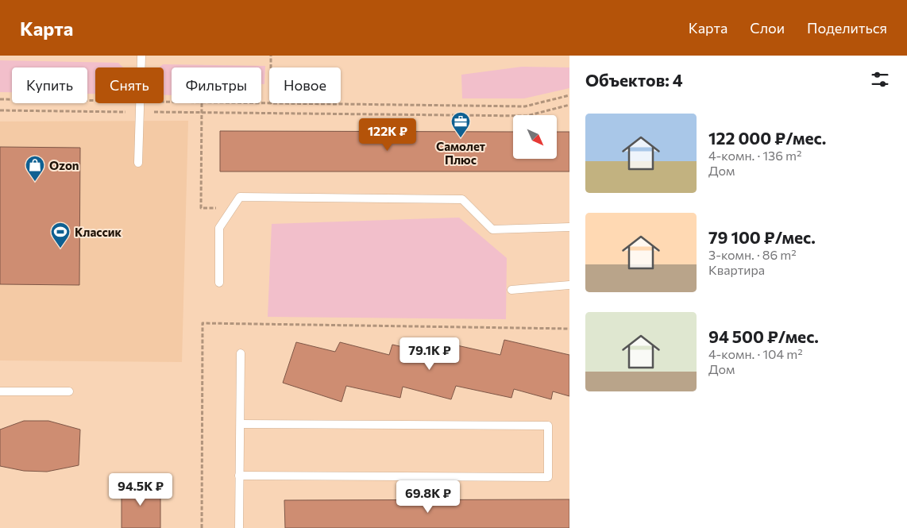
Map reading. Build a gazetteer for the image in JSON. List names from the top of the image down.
{
  "places": {
    "office": ["Самолет Плюс"],
    "shop": ["Ozon"],
    "sports": ["Классик"]
  },
  "north": "bottom right",
  "page": {
    "header": "Карта",
    "nav": ["Карта", "Слои", "Поделиться"],
    "heading": "Объектов: 4",
    "chip": [
      "Купить",
      "Снять",
      "Фильтры",
      "Новое"
    ],
    "list": [
      {
        "name": "122 000 ₽/мес.",
        "note": "4-комн. · 136 m² · Дом"
      },
      {
        "name": "79 100 ₽/мес.",
        "note": "3-комн. · 86 m² · Квартира"
      },
      {
        "name": "94 500 ₽/мес.",
        "note": "4-комн. · 104 m² · Дом"
      }
    ],
    "price": [
      "122K ₽",
      "79.1K ₽",
      "94.5K ₽",
      "69.8K ₽"
    ]
  }
}
